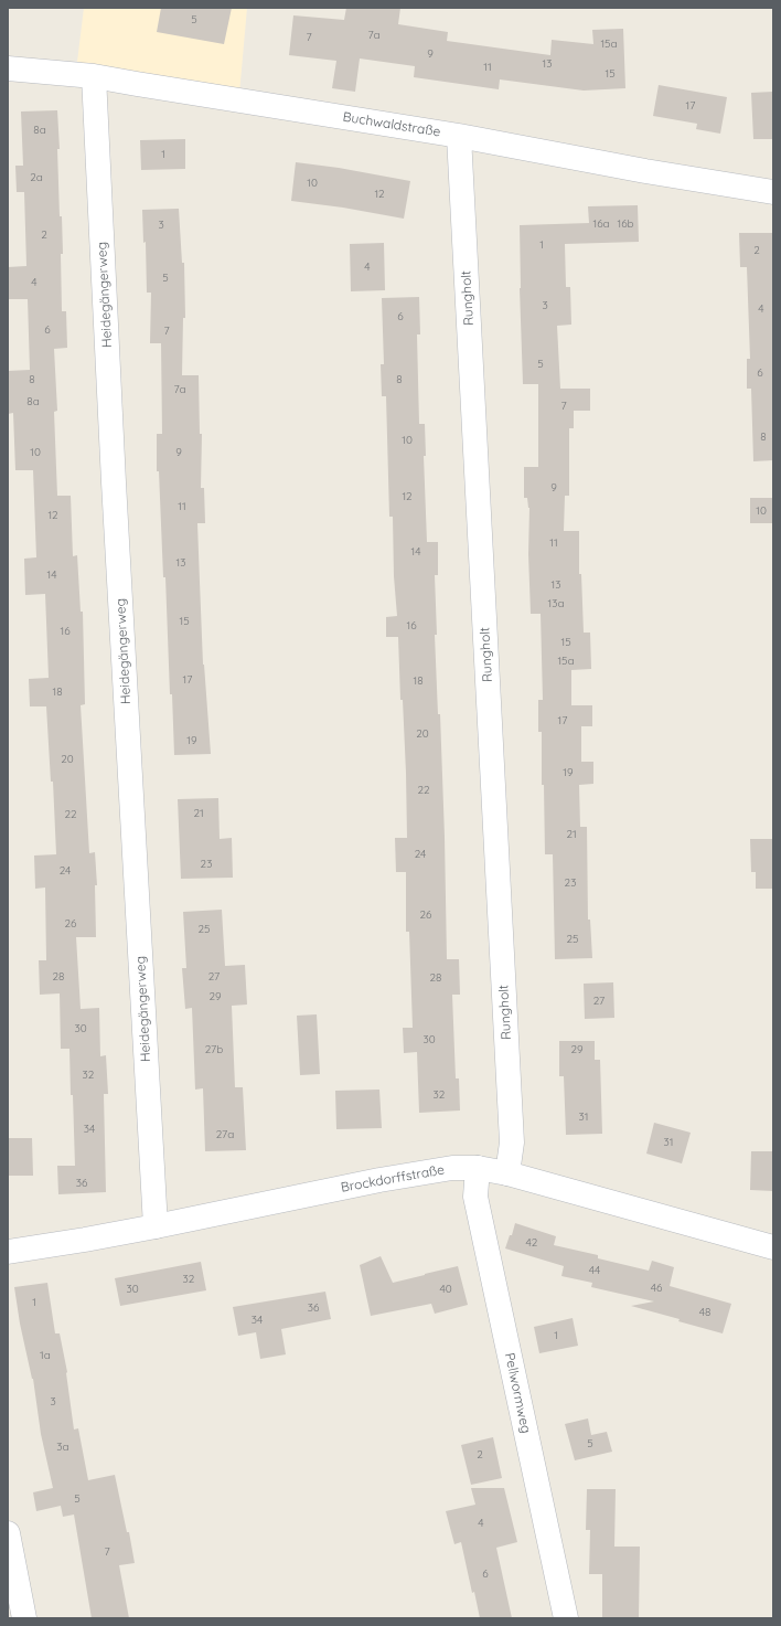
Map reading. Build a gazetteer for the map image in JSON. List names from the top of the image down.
{
  "streets": {
    "street": [
      "Buchwaldstraße",
      "Heidegängerweg",
      "Rungholt",
      "Brockdorffstraße",
      "Pellwormweg"
    ]
  },
  "crossings": [
    ["Buchwaldstraße", "Heidegängerweg"],
    ["Buchwaldstraße", "Rungholt"],
    ["Heidegängerweg", "Brockdorffstraße"],
    ["Rungholt", "Brockdorffstraße"],
    ["Brockdorffstraße", "Pellwormweg"]
  ],
  "house_numbers": [
    "5",
    "7a",
    "7",
    "15a",
    "9",
    "13",
    "11",
    "15",
    "17",
    "8a",
    "1",
    "2a",
    "10",
    "12",
    "16a",
    "16b",
    "3",
    "2",
    "1",
    "2",
    "4",
    "5",
    "4",
    "3",
    "4",
    "6",
    "6",
    "7",
    "5",
    "6",
    "8",
    "8",
    "7a",
    "8a",
    "7",
    "8",
    "10",
    "10",
    "9",
    "9",
    "12",
    "11",
    "10",
    "12",
    "11",
    "14",
    "13",
    "14",
    "13",
    "13a",
    "15",
    "16",
    "16",
    "15",
    "15a",
    "17",
    "18",
    "18",
    "17",
    "20",
    "19",
    "20",
    "19",
    "22",
    "21",
    "22",
    "21",
    "24",
    "23",
    "24",
    "23",
    "26",
    "26",
    "25",
    "25",
    "28",
    "27",
    "28",
    "29",
    "27",
    "30",
    "30",
    "27b",
    "29",
    "32",
    "32",
    "31",
    "34",
    "27a",
    "31",
    "36",
    "42",
    "44",
    "32",
    "46",
    "30",
    "40",
    "1",
    "36",
    "48",
    "34",
    "1",
    "1a",
    "3",
    "5",
    "3a",
    "2",
    "5",
    "4",
    "7",
    "6"
  ]
}
